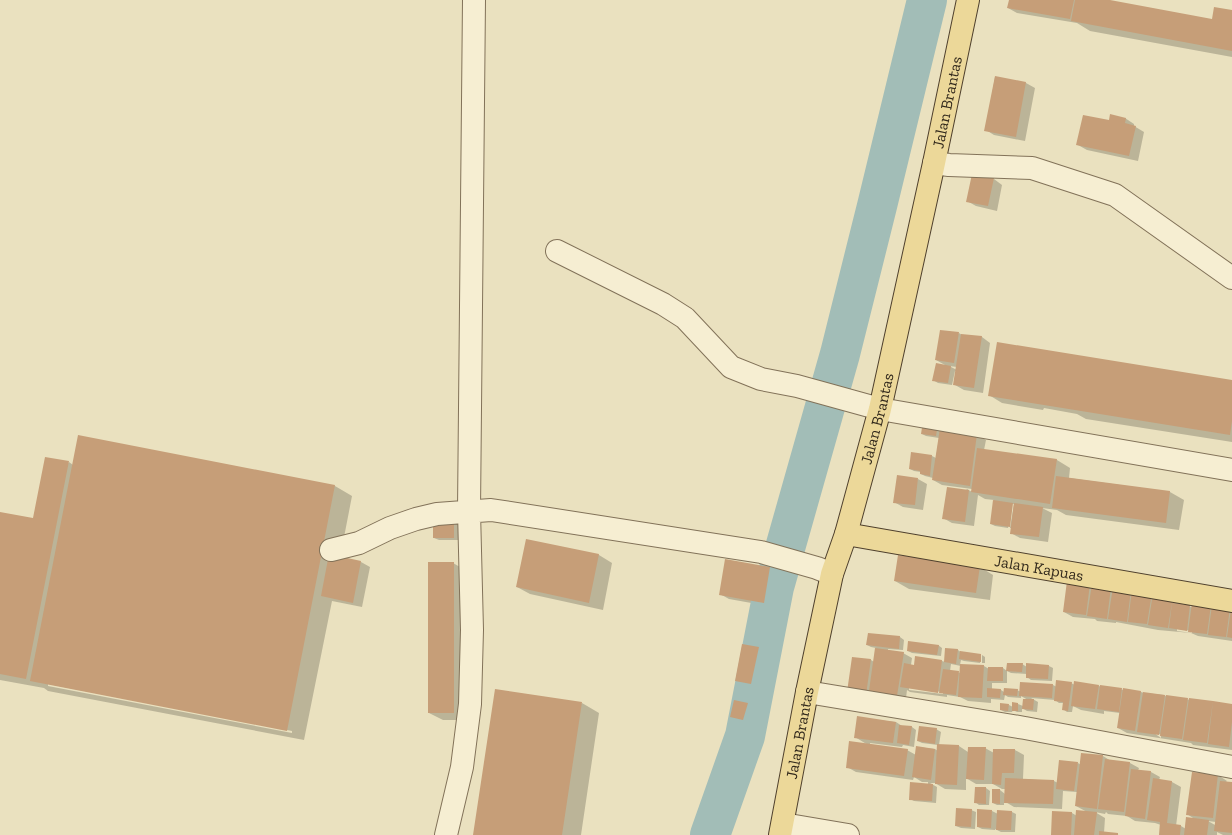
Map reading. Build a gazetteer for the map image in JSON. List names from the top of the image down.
{
  "streets": {
    "main road": ["Jalan Brantas", "Jalan Kapuas"]
  },
  "crossings": [
    ["Jalan Brantas", "Jalan Kapuas"]
  ]
}
